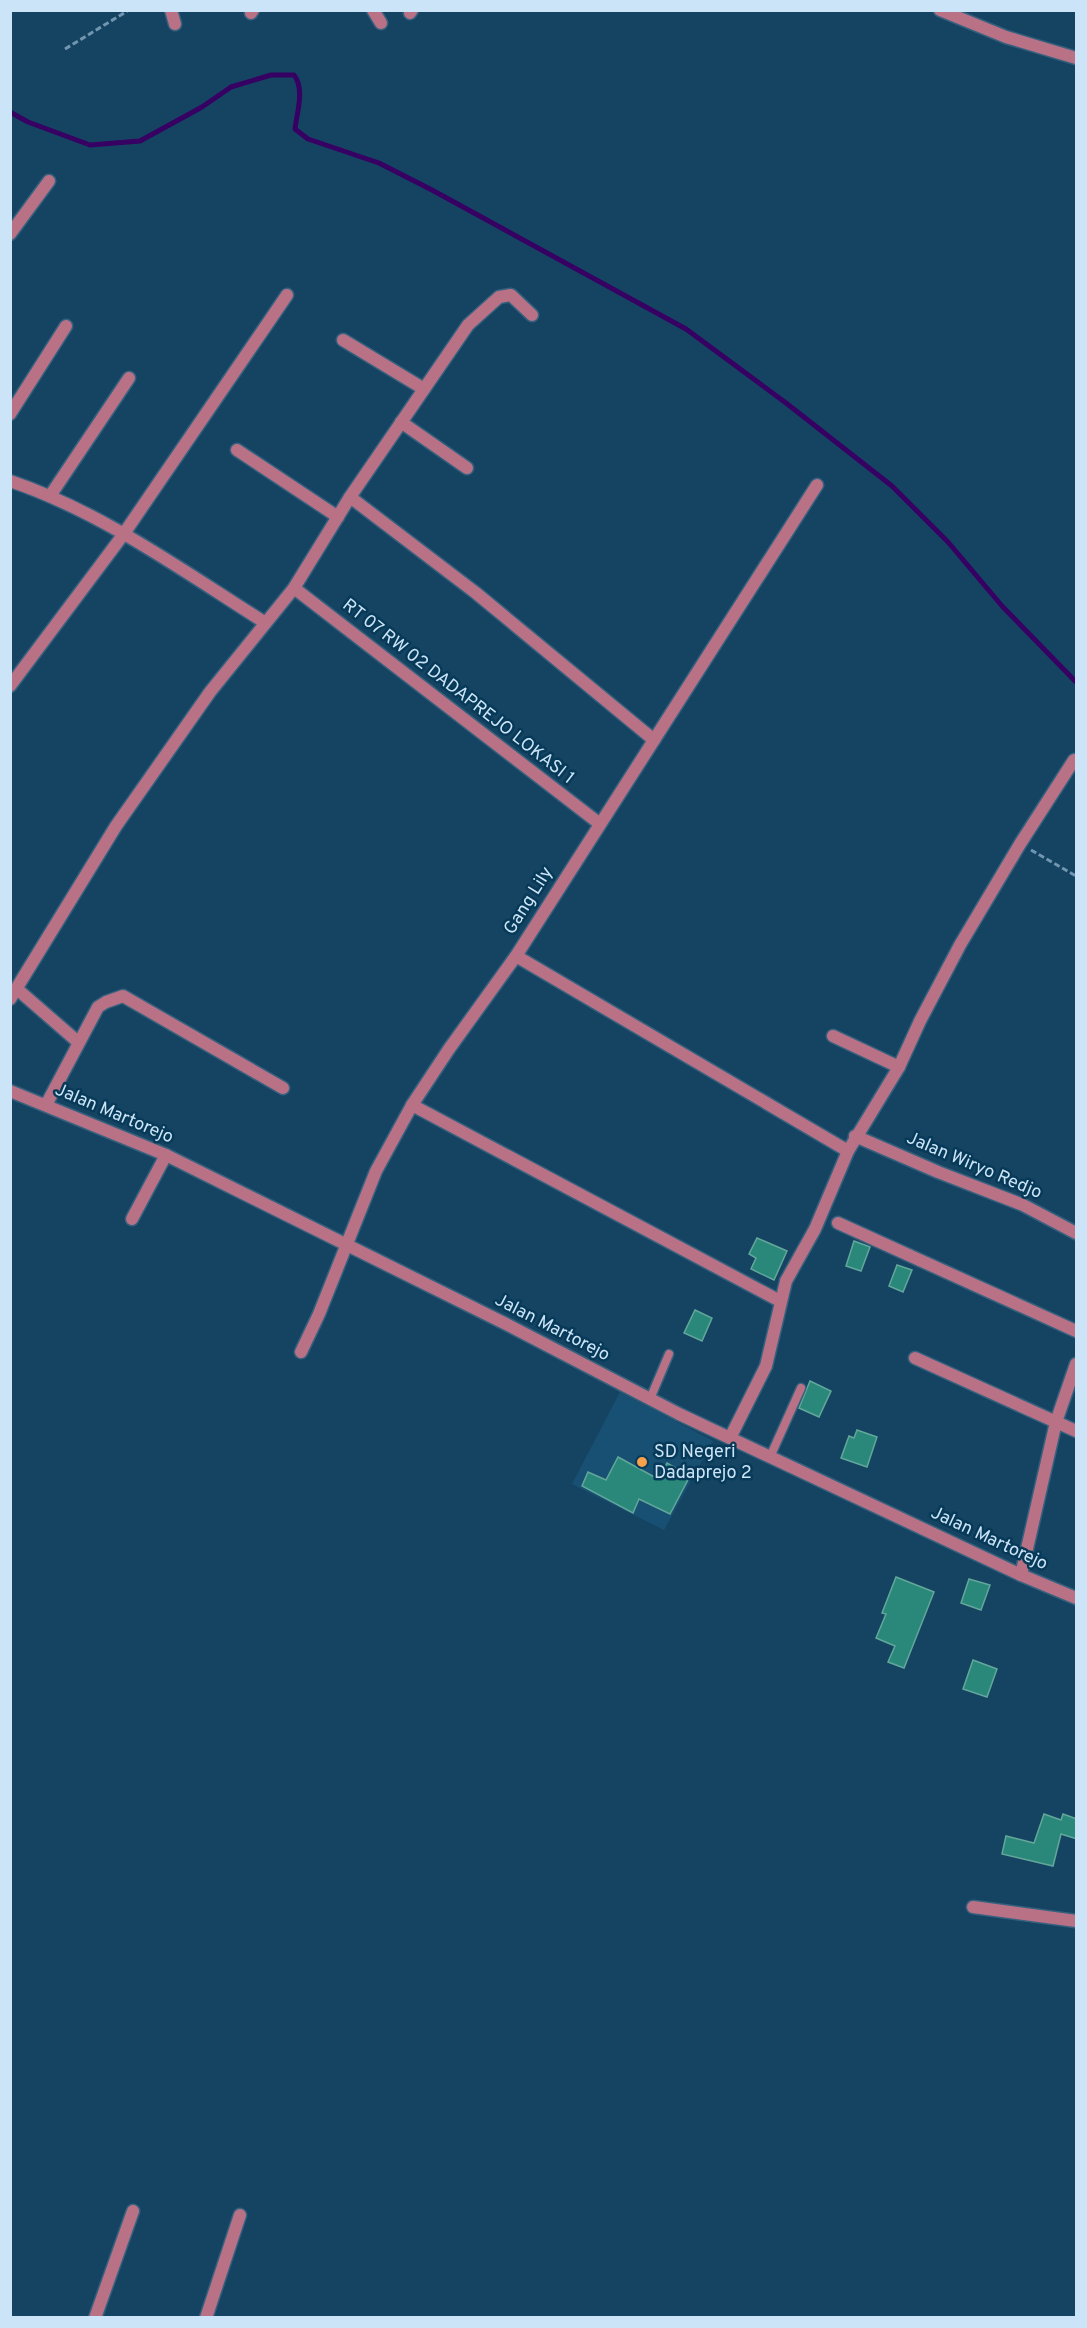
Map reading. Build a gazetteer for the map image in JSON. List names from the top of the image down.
{
  "streets": {
    "street": [
      "RT 07 RW 02 DADAPREJO LOKASI 1",
      "Gang Lily",
      "Jalan Martorejo",
      "Jalan Wiryo Redjo"
    ]
  },
  "crossings": [
    ["RT 07 RW 02 DADAPREJO LOKASI 1", "Gang Lily"],
    ["Gang Lily", "Jalan Martorejo"]
  ],
  "places": ["SD Negeri Dadaprejo 2"]
}
